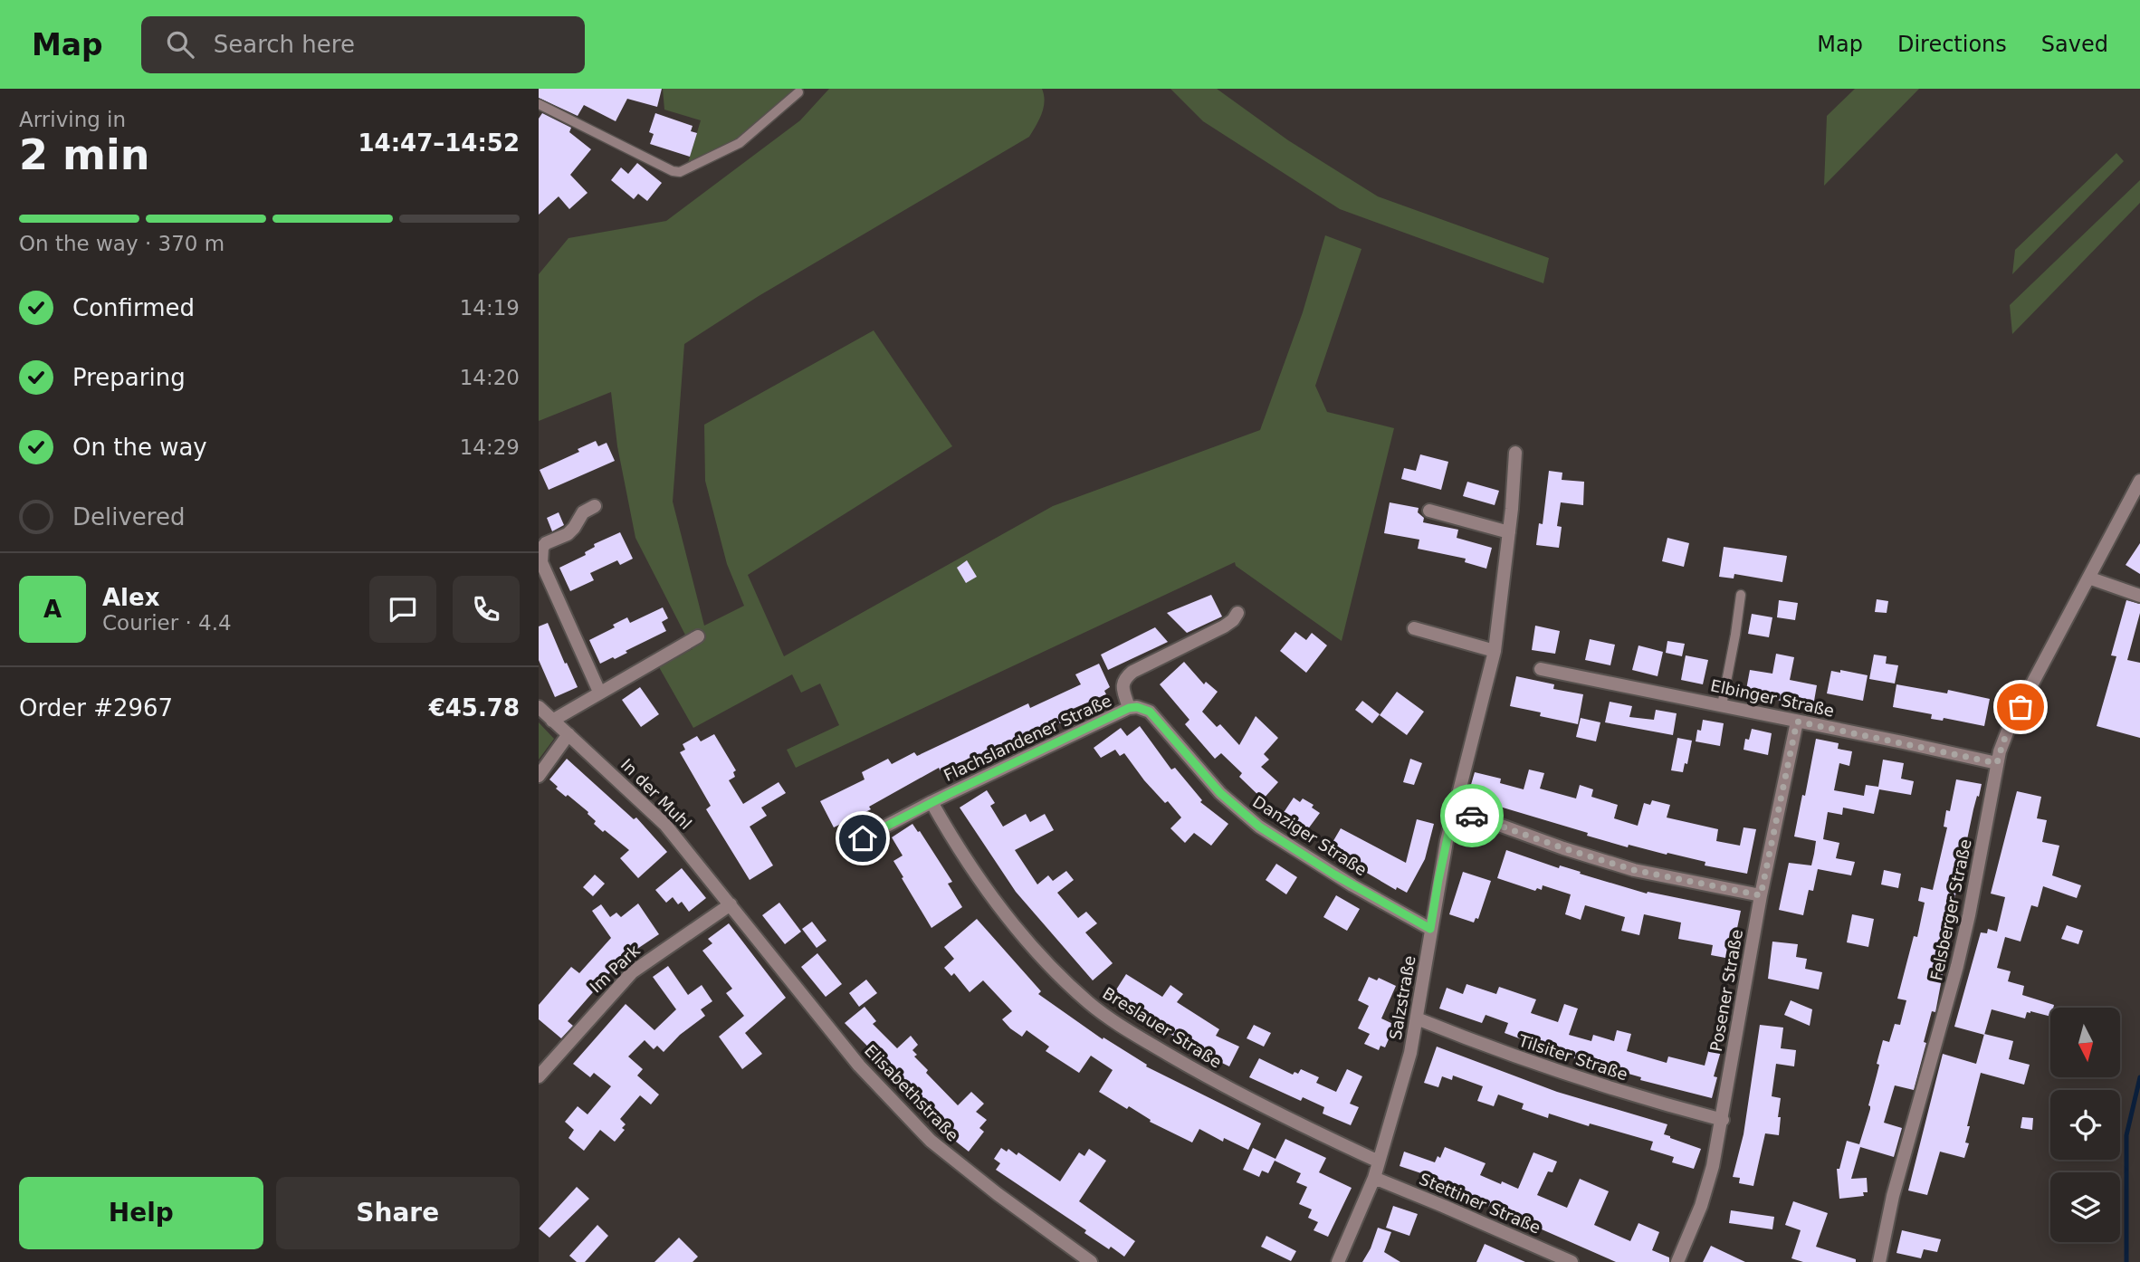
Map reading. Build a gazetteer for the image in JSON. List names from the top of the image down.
{
  "streets": {
    "street": [
      "Elbinger Straße",
      "Flachslandener Straße",
      "In der Muhl",
      "Danziger Straße",
      "Felsberger Straße",
      "Im Park",
      "Posener Straße",
      "Salzstraße",
      "Breslauer Straße",
      "Tilsiter Straße",
      "Elisabethstraße",
      "Stettiner Straße"
    ]
  },
  "crossings": [
    ["Elbinger Straße", "Felsberger Straße"],
    ["Elbinger Straße", "Posener Straße"],
    ["Flachslandener Straße", "Danziger Straße"],
    ["Flachslandener Straße", "Breslauer Straße"],
    ["In der Muhl", "Im Park"],
    ["In der Muhl", "Elisabethstraße"],
    ["Danziger Straße", "Salzstraße"],
    ["Posener Straße", "Tilsiter Straße"],
    ["Salzstraße", "Breslauer Straße"],
    ["Salzstraße", "Tilsiter Straße"],
    ["Salzstraße", "Stettiner Straße"]
  ],
  "north": "bottom",
  "page": {
    "header": "Map",
    "search": "Search here",
    "nav": ["Map", "Directions", "Saved"],
    "heading": ["2 min", "Arriving in", "14:47–14:52"],
    "panel": [
      "Alex",
      "Courier · 4.4",
      "Order #2967",
      "€45.78"
    ],
    "bar": "On the way · 370 m",
    "list": [
      ["Confirmed", "14:19"],
      ["Preparing", "14:20"],
      ["On the way", "14:29"],
      "Delivered"
    ],
    "round": "A",
    "buttons": ["Help", "Share"]
  }
}
